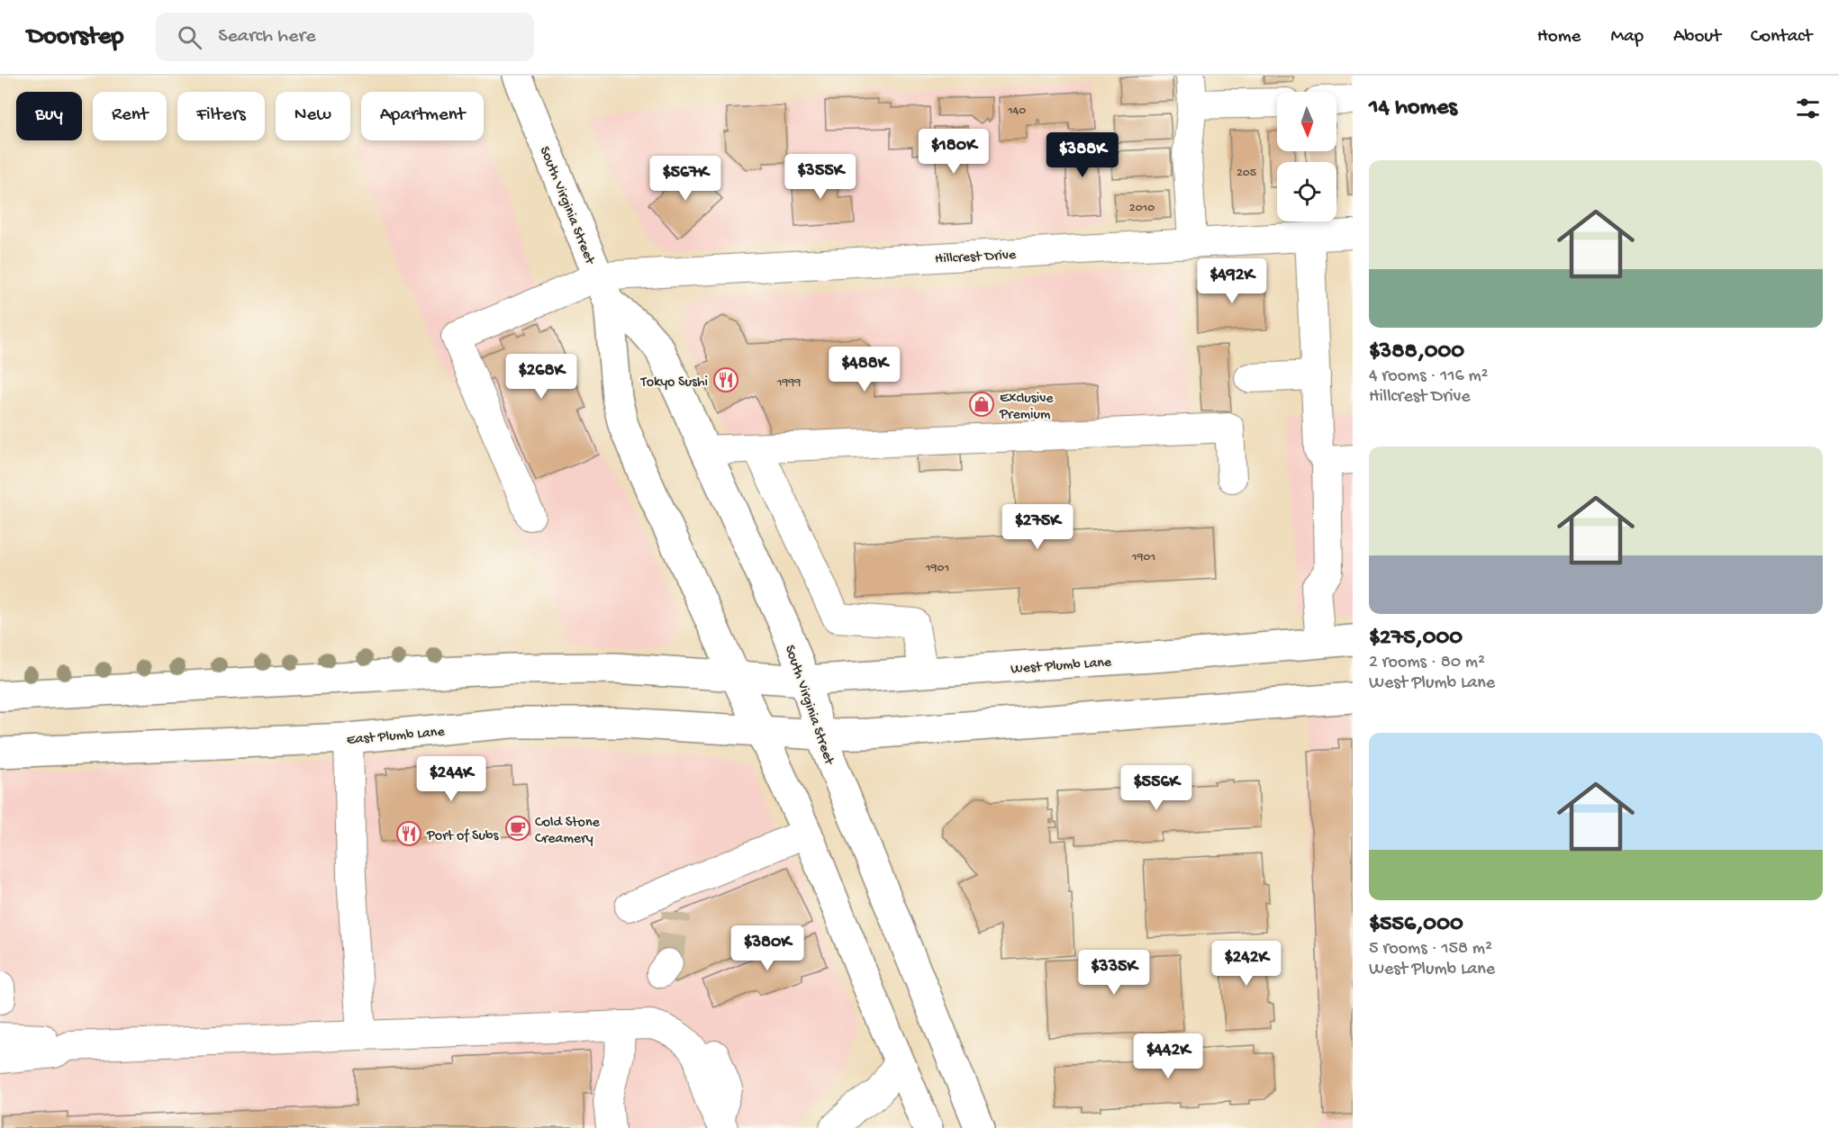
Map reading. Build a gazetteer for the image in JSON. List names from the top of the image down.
{
  "streets": {
    "main road": ["South Virginia Street", "West Plumb Lane", "East Plumb Lane"],
    "street": ["Hillcrest Drive"]
  },
  "crossings": [
    ["South Virginia Street", "Hillcrest Drive"],
    ["South Virginia Street", "West Plumb Lane"],
    ["South Virginia Street", "East Plumb Lane"]
  ],
  "places": {
    "restaurant": ["Tokyo Sushi", "Port of Subs"],
    "shop": ["Exclusive Premium"],
    "cafe": ["Cold Stone Creamery"]
  },
  "house_numbers": [
    "140",
    "205",
    "2010",
    "1999",
    "1901",
    "1901"
  ],
  "north": "bottom",
  "page": {
    "header": "Doorstep",
    "search": "Search here",
    "nav": [
      "Home",
      "Map",
      "About",
      "Contact"
    ],
    "heading": "14 homes",
    "chip": [
      "Buy",
      "Rent",
      "Filters",
      "New",
      "Apartment"
    ],
    "price": [
      "$180K",
      "$388K",
      "$355K",
      "$567K",
      "$492K",
      "$488K",
      "$268K",
      "$275K",
      "$244K",
      "$556K",
      "$380K",
      "$242K",
      "$335K",
      "$442K"
    ],
    "list": [
      {
        "name": "$388,000",
        "note": "4 rooms · 116 m² · Hillcrest Drive"
      },
      {
        "name": "$275,000",
        "note": "2 rooms · 80 m² · West Plumb Lane"
      },
      {
        "name": "$556,000",
        "note": "5 rooms · 158 m² · West Plumb Lane"
      }
    ]
  }
}
